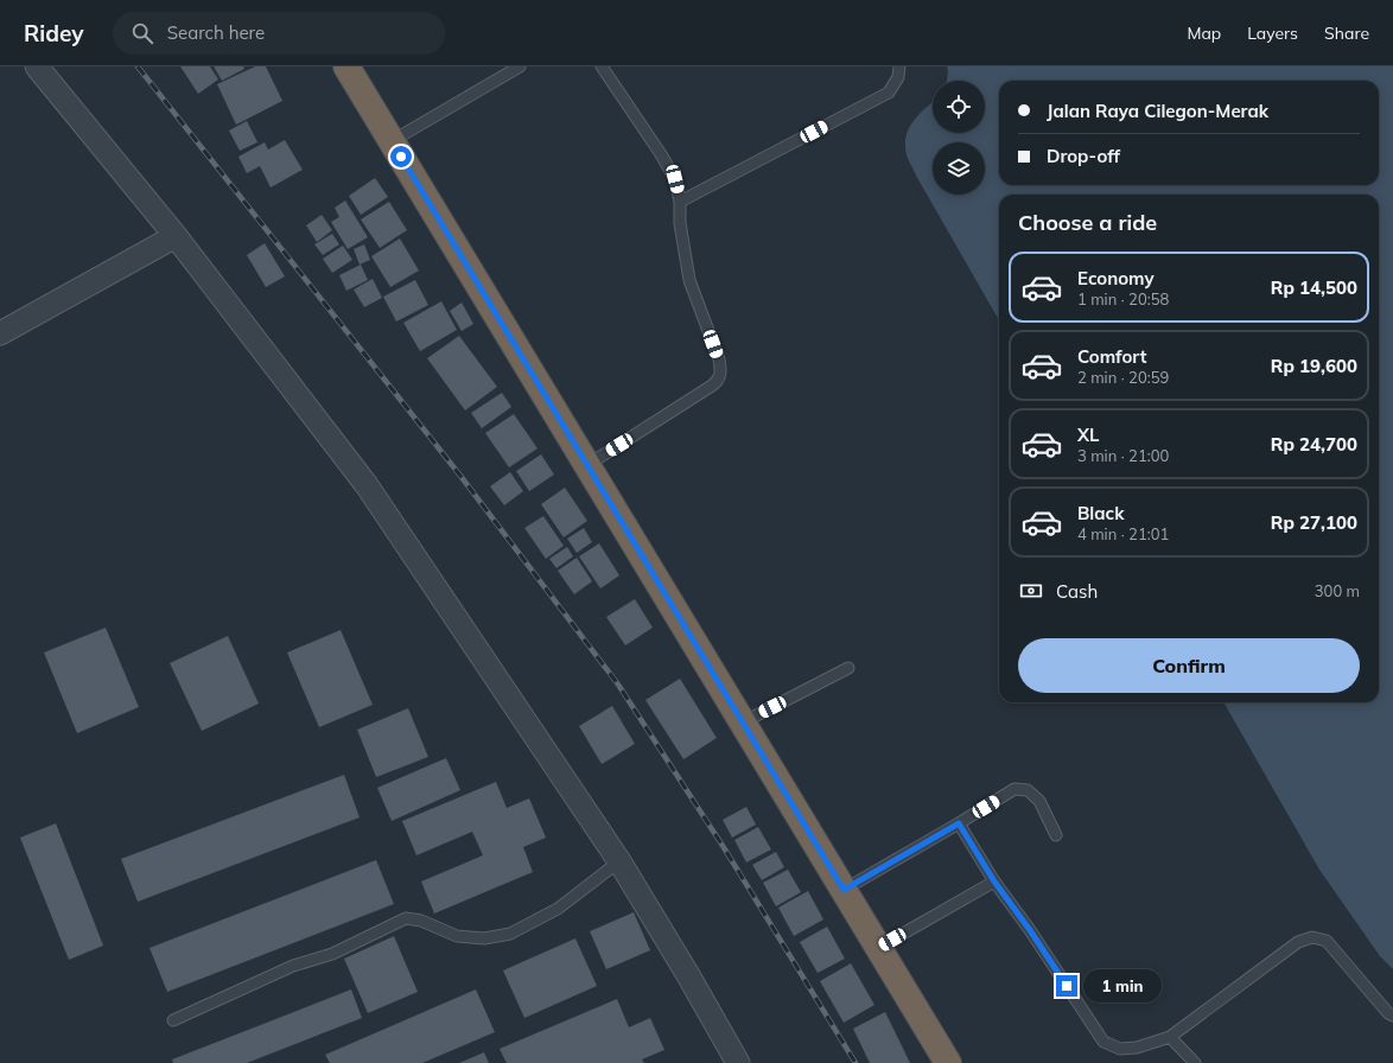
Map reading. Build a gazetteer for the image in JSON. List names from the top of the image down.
{
  "page": {
    "header": "Ridey",
    "search": "Search here",
    "nav": ["Map", "Layers", "Share"],
    "banner": ["Jalan Raya Cilegon-Merak", "Drop-off"],
    "heading": "Choose a ride",
    "list": [
      {
        "name": "Economy",
        "note": "1 min · 20:58",
        "value": "Rp 14,500"
      },
      {
        "name": "Comfort",
        "note": "2 min · 20:59",
        "value": "Rp 19,600"
      },
      {
        "name": "XL",
        "note": "3 min · 21:00",
        "value": "Rp 24,700"
      },
      {
        "name": "Black",
        "note": "4 min · 21:01",
        "value": "Rp 27,100"
      }
    ],
    "pay": ["Cash", "300 m"],
    "buttons": "Confirm",
    "bubble": "1 min"
  }
}
